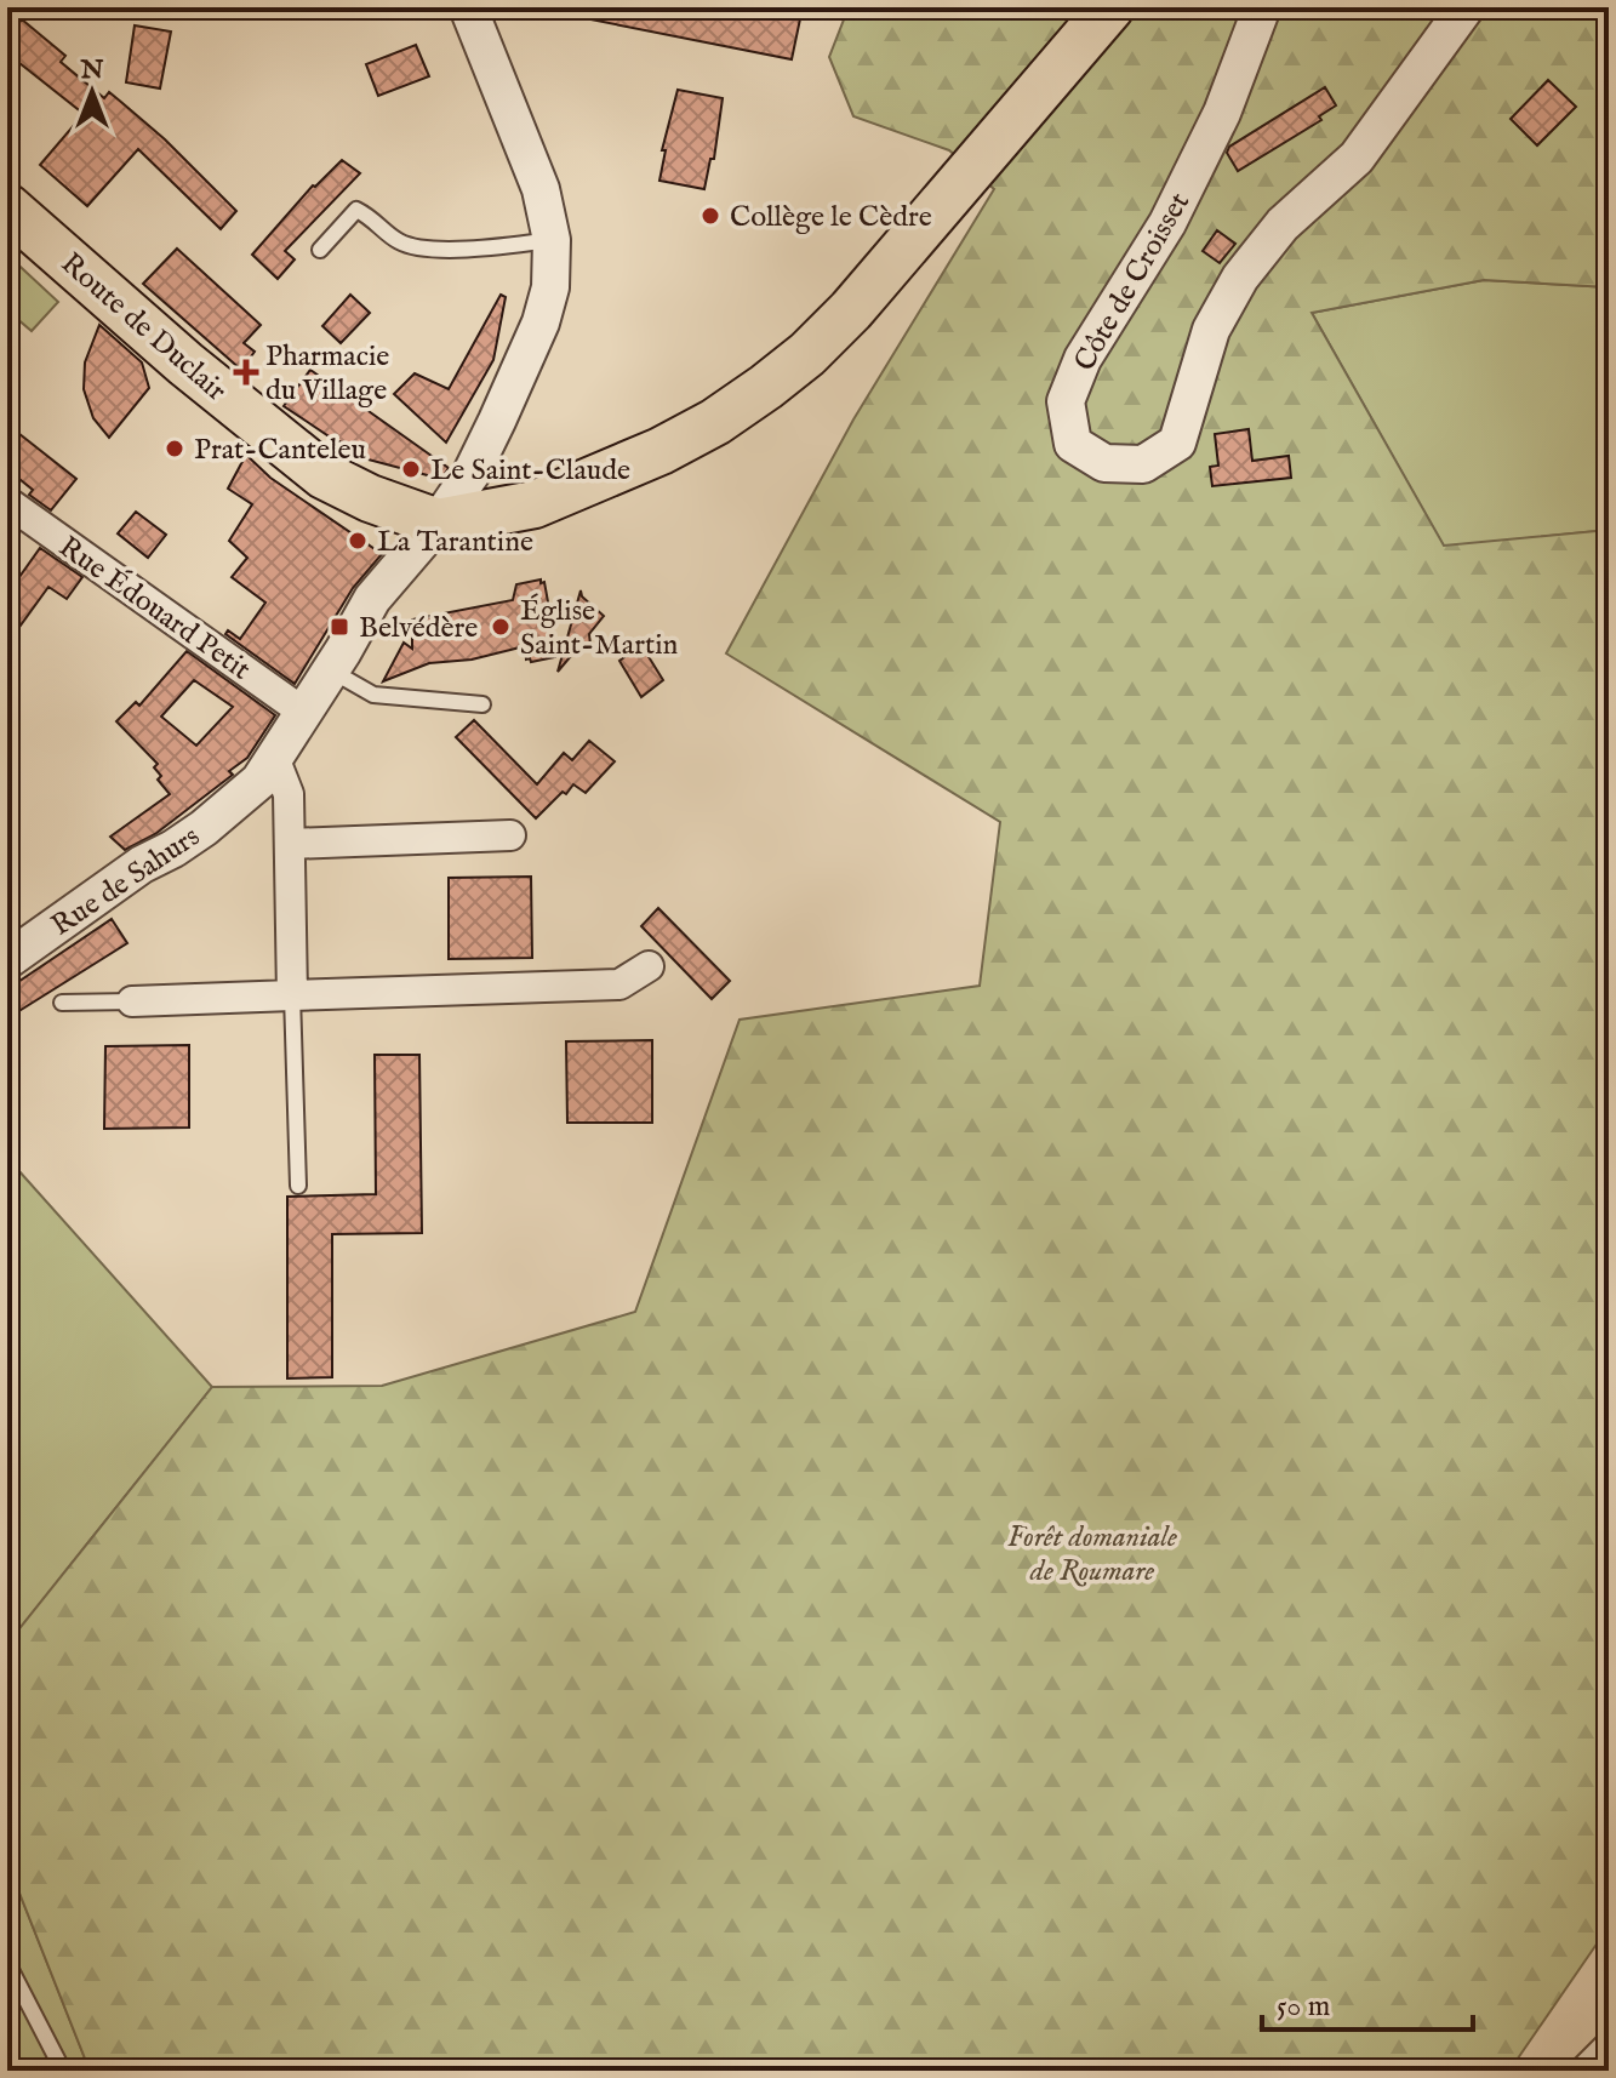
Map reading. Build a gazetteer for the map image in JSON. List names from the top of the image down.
{
  "streets": {
    "main road": ["Route de Duclair"],
    "street": ["Côte de Croisset", "Rue Édouard Petit", "Rue de Sahurs"]
  },
  "crossings": [
    ["Route de Duclair", "Rue de Sahurs"],
    ["Rue Édouard Petit", "Rue de Sahurs"]
  ],
  "parks": ["Forêt domaniale de Roumare"],
  "places": {
    "other": [
      "Collège le Cèdre",
      "Prat-Canteleu",
      "Le Saint-Claude",
      "La Tarantine",
      "Église Saint-Martin"
    ],
    "health": ["Pharmacie du Village"],
    "transit": ["Belvédère"]
  },
  "scale_bar": "50 m",
  "north": "top"
}
